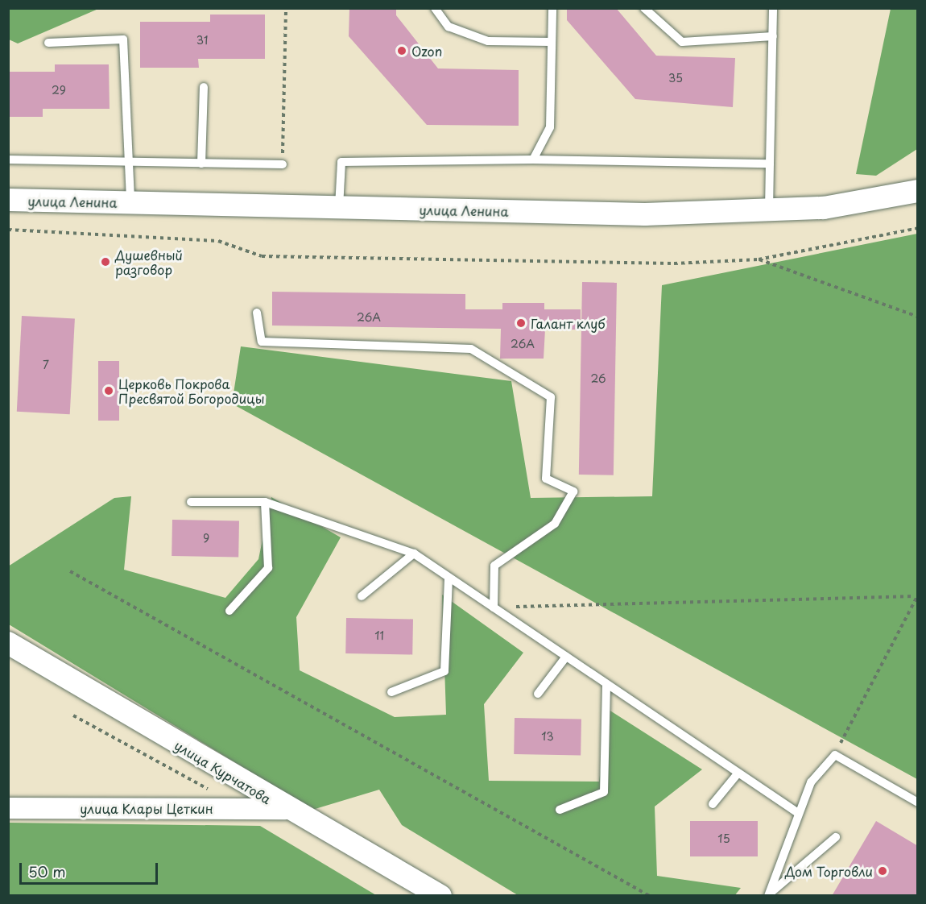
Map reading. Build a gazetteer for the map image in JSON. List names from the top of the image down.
{
  "streets": {
    "main road": ["улица Ленина", "улица Курчатова"],
    "street": ["улица Клары Цеткин"]
  },
  "crossings": [
    ["улица Курчатова", "улица Клары Цеткин"]
  ],
  "places": [
    "Ozon",
    "Душевный разговор",
    "Галант клуб",
    "Церковь Покрова Пресвятой Богородицы",
    "Дом Торговли"
  ],
  "house_numbers": [
    "31",
    "35",
    "29",
    "26А",
    "26А",
    "7",
    "26",
    "9",
    "11",
    "13",
    "15"
  ],
  "scale_bar": "50 m"
}
